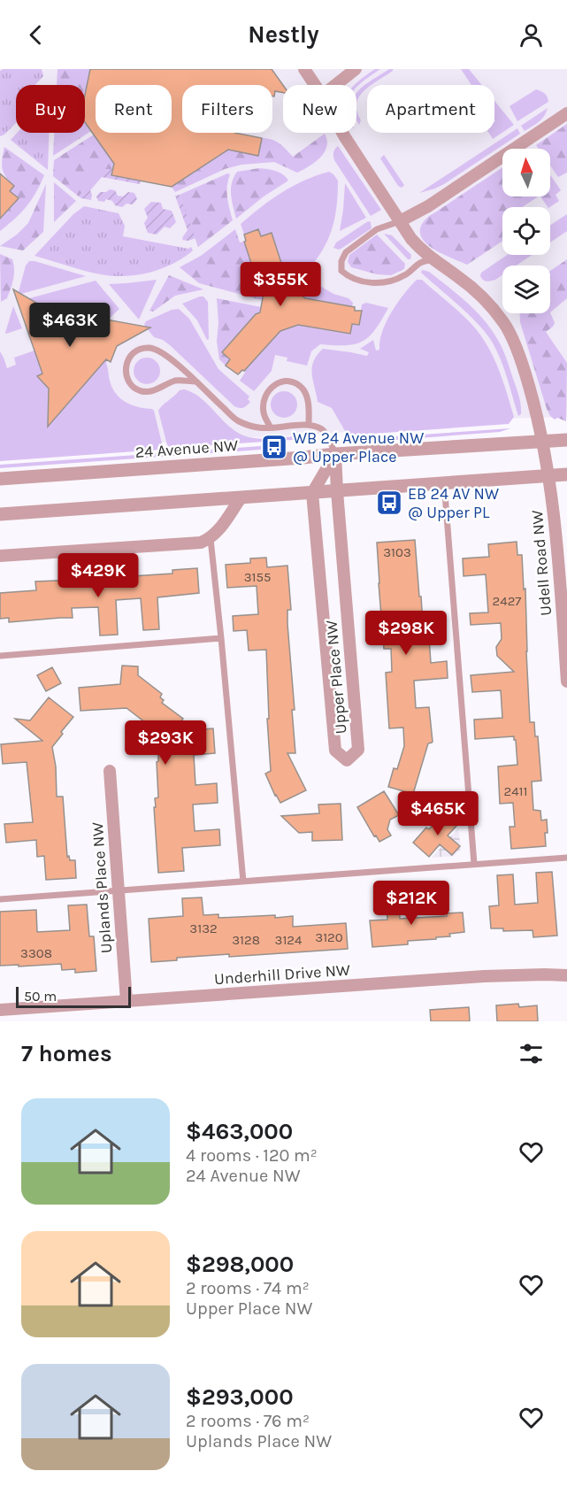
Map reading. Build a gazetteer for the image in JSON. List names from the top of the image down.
{
  "streets": {
    "street": [
      "24 Avenue NW",
      "Udell Road NW",
      "Upper Place NW",
      "Uplands Place NW",
      "Underhill Drive NW"
    ]
  },
  "crossings": [
    ["24 Avenue NW", "Udell Road NW"],
    ["24 Avenue NW", "Upper Place NW"],
    ["Uplands Place NW", "Underhill Drive NW"]
  ],
  "places": {
    "bus stop": ["WB 24 Avenue NW @ Upper Place", "EB 24 AV NW @ Upper PL"]
  },
  "house_numbers": [
    "3103",
    "3155",
    "2427",
    "2411",
    "3132",
    "3120",
    "3128",
    "3124",
    "3308"
  ],
  "scale_bar": "50 m",
  "north": "top",
  "page": {
    "header": "Nestly",
    "chip": [
      "Buy",
      "Rent",
      "Filters",
      "New",
      "Apartment"
    ],
    "price": [
      "$355K",
      "$463K",
      "$429K",
      "$298K",
      "$293K",
      "$465K",
      "$212K"
    ],
    "scale": "50 m",
    "heading": "7 homes",
    "list": [
      {
        "name": "$463,000",
        "note": "4 rooms · 120 m² · 24 Avenue NW"
      },
      {
        "name": "$298,000",
        "note": "2 rooms · 74 m² · Upper Place NW"
      },
      {
        "name": "$293,000",
        "note": "2 rooms · 76 m² · Uplands Place NW"
      }
    ]
  }
}
